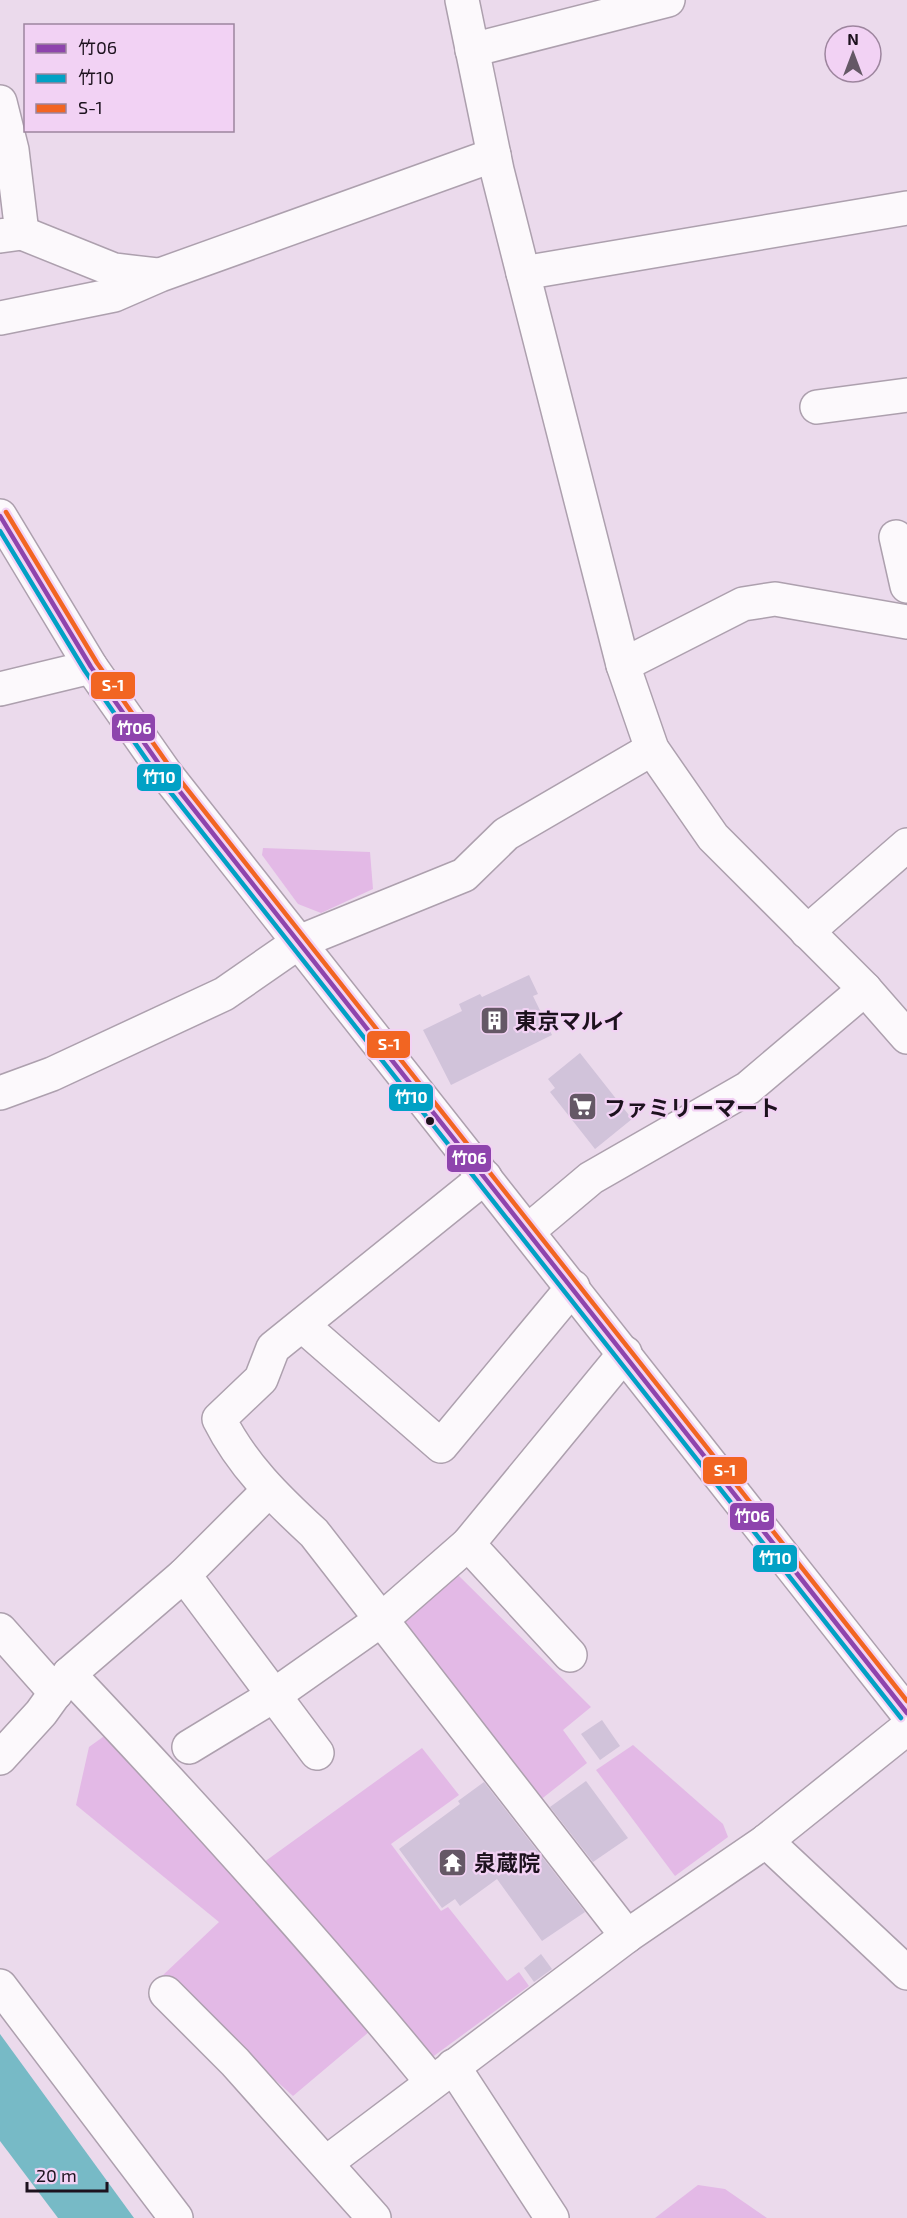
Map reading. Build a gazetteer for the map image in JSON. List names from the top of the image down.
{
  "places": {
    "building": ["東京マルイ"],
    "supermarket": ["ファミリーマート"],
    "temple": ["泉蔵院"]
  },
  "lines": ["transit line S-1", "transit line 竹06", "transit line 竹10"],
  "legend": ["竹06", "竹10", "S-1"],
  "scale_bar": "20 m",
  "north": "top"
}
